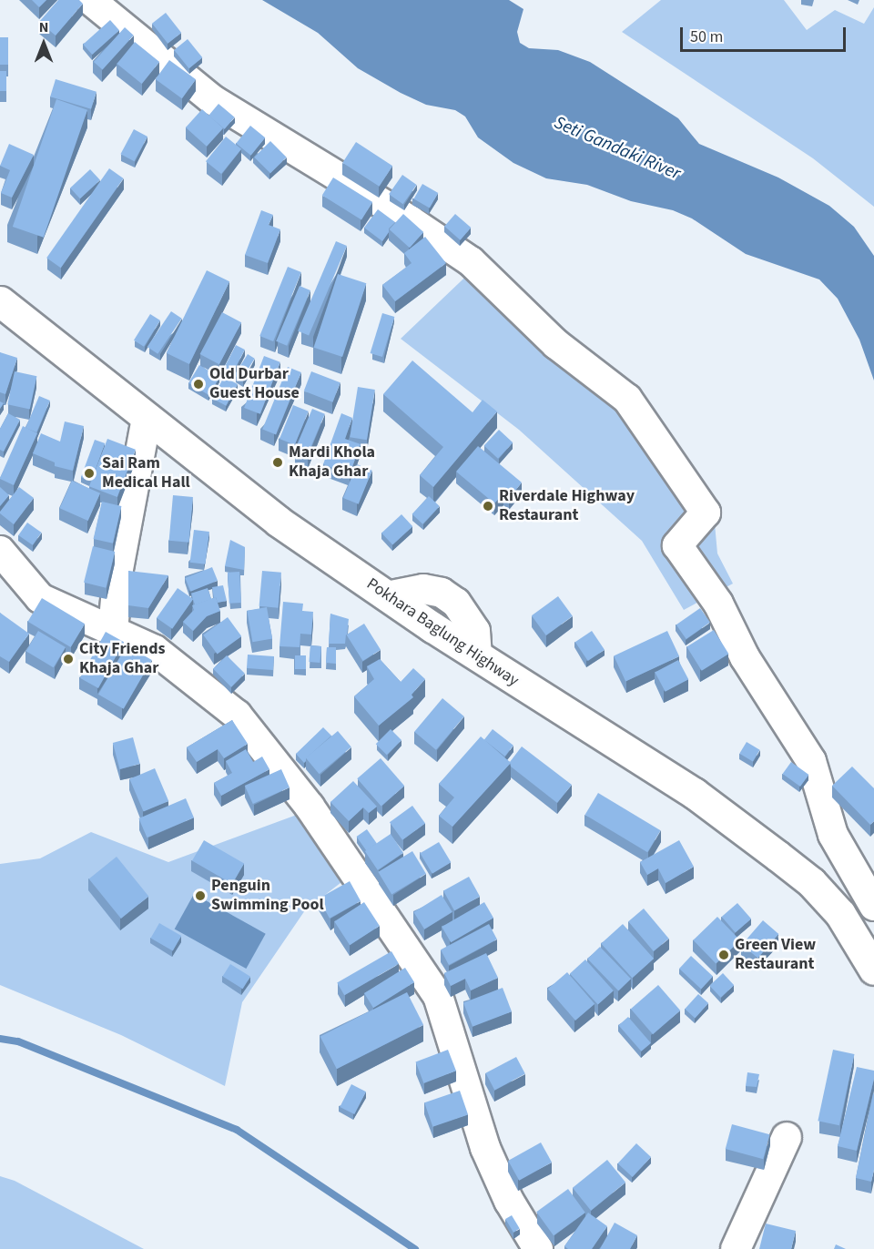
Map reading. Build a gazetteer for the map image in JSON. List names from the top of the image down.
{
  "streets": {
    "highway": ["Pokhara Baglung Highway"]
  },
  "water": ["Seti Gandaki River"],
  "places": [
    "Old Durbar Guest House",
    "Mardi Khola Khaja Ghar",
    "Sai Ram Medical Hall",
    "Riverdale Highway Restaurant",
    "City Friends Khaja Ghar",
    "Penguin Swimming Pool",
    "Green View Restaurant"
  ],
  "scale_bar": "50 m",
  "north": "top"
}
